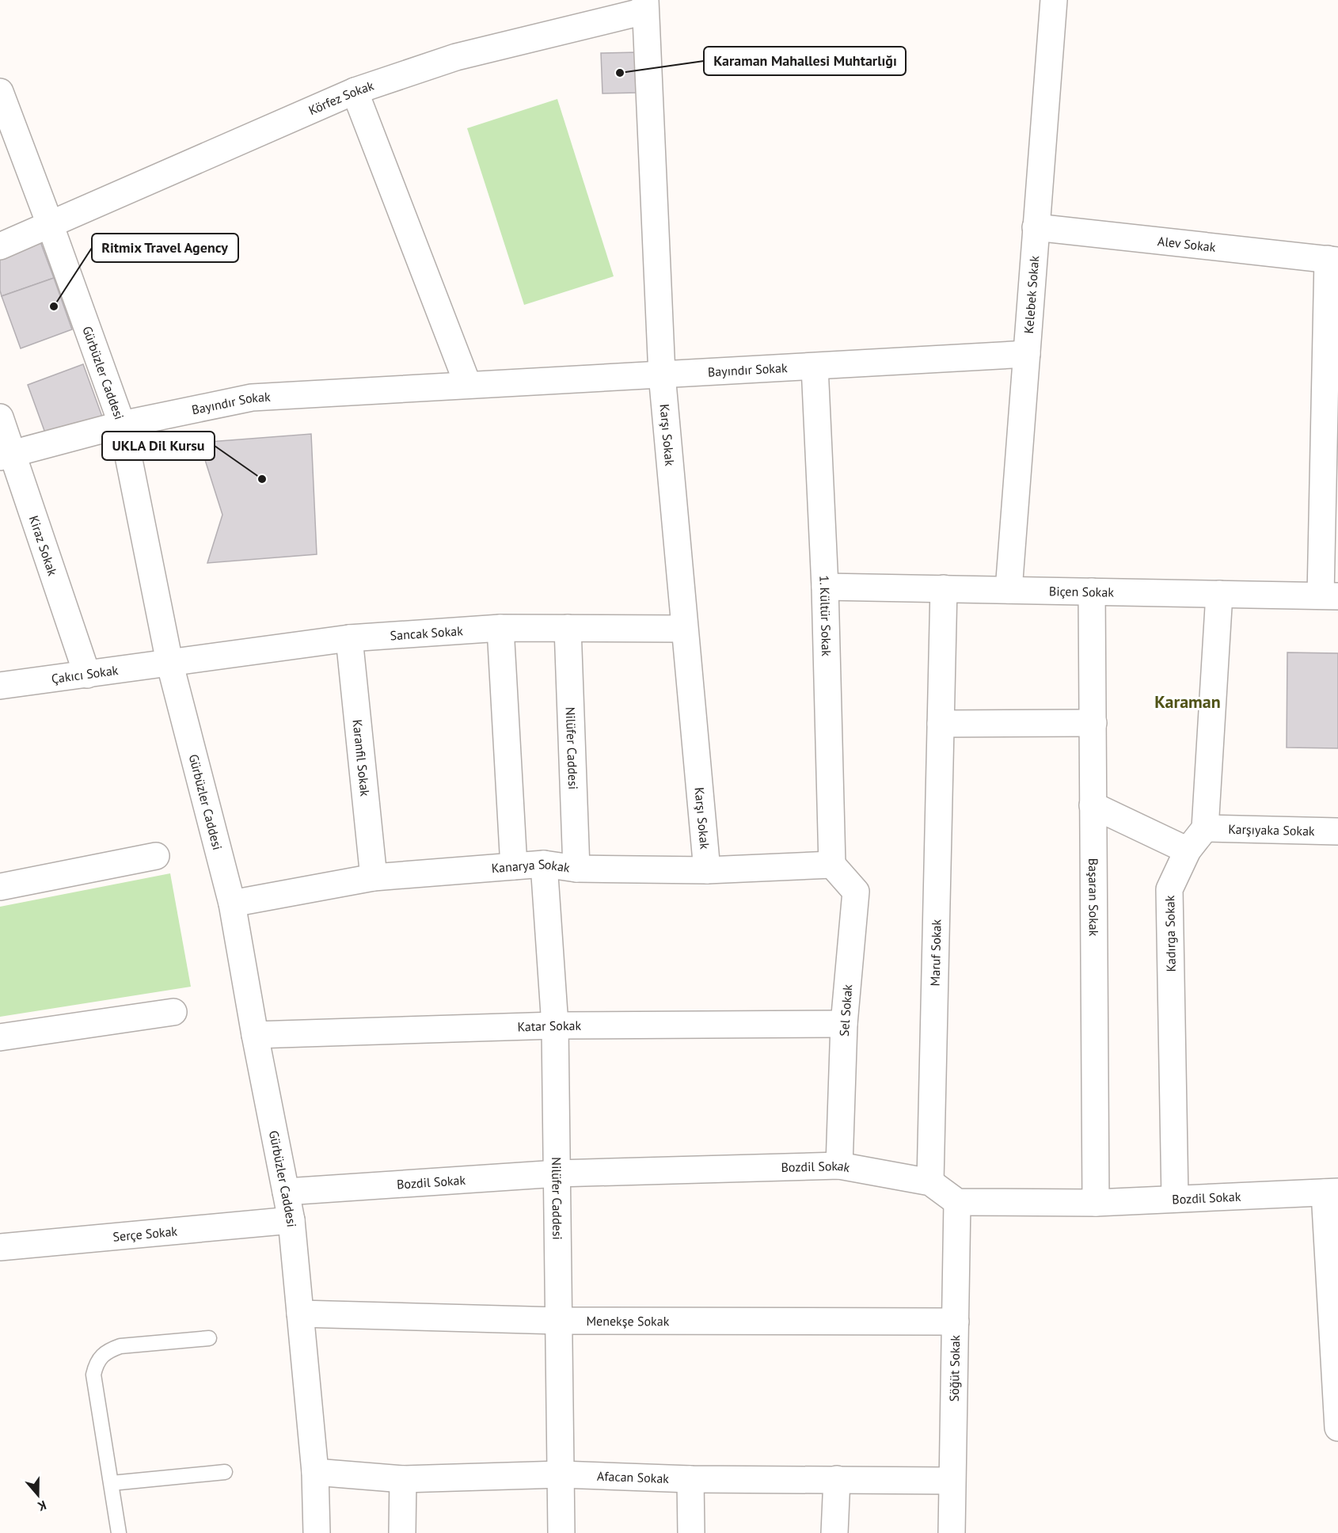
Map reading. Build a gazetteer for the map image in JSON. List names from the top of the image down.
{
  "streets": {
    "street": [
      "Körfez Sokak",
      "Alev Sokak",
      "Kelebek Sokak",
      "Bayındır Sokak",
      "Gürbüzler Caddesi",
      "Karşı Sokak",
      "Kiraz Sokak",
      "Biçen Sokak",
      "1. Kültür Sokak",
      "Sancak Sokak",
      "Çakıcı Sokak",
      "Nilüfer Caddesi",
      "Karanfil Sokak",
      "Karşıyaka Sokak",
      "Kanarya Sokak",
      "Başaran Sokak",
      "Kadırga Sokak",
      "Maruf Sokak",
      "Sel Sokak",
      "Katar Sokak",
      "Bozdil Sokak",
      "Serçe Sokak",
      "Menekşe Sokak",
      "Söğüt Sokak",
      "Afacan Sokak"
    ]
  },
  "crossings": [
    ["Körfez Sokak", "Gürbüzler Caddesi"],
    ["Körfez Sokak", "Karşı Sokak"],
    ["Alev Sokak", "Kelebek Sokak"],
    ["Kelebek Sokak", "Bayındır Sokak"],
    ["Kelebek Sokak", "Biçen Sokak"],
    ["Bayındır Sokak", "Gürbüzler Caddesi"],
    ["Bayındır Sokak", "Karşı Sokak"],
    ["Bayındır Sokak", "Kiraz Sokak"],
    ["Bayındır Sokak", "1. Kültür Sokak"],
    ["Gürbüzler Caddesi", "Sancak Sokak"],
    ["Gürbüzler Caddesi", "Çakıcı Sokak"],
    ["Gürbüzler Caddesi", "Kanarya Sokak"],
    ["Gürbüzler Caddesi", "Katar Sokak"],
    ["Gürbüzler Caddesi", "Bozdil Sokak"],
    ["Gürbüzler Caddesi", "Serçe Sokak"],
    ["Gürbüzler Caddesi", "Menekşe Sokak"],
    ["Gürbüzler Caddesi", "Afacan Sokak"],
    ["Karşı Sokak", "Sancak Sokak"],
    ["Karşı Sokak", "Kanarya Sokak"],
    ["Kiraz Sokak", "Çakıcı Sokak"],
    ["Biçen Sokak", "1. Kültür Sokak"],
    ["Biçen Sokak", "Başaran Sokak"],
    ["Biçen Sokak", "Maruf Sokak"],
    ["1. Kültür Sokak", "Kanarya Sokak"],
    ["1. Kültür Sokak", "Sel Sokak"],
    ["Sancak Sokak", "Çakıcı Sokak"],
    ["Sancak Sokak", "Nilüfer Caddesi"],
    ["Sancak Sokak", "Karanfil Sokak"],
    ["Nilüfer Caddesi", "Kanarya Sokak"],
    ["Nilüfer Caddesi", "Katar Sokak"],
    ["Nilüfer Caddesi", "Bozdil Sokak"],
    ["Nilüfer Caddesi", "Menekşe Sokak"],
    ["Nilüfer Caddesi", "Afacan Sokak"],
    ["Karanfil Sokak", "Kanarya Sokak"],
    ["Karşıyaka Sokak", "Kadırga Sokak"],
    ["Kanarya Sokak", "Sel Sokak"],
    ["Başaran Sokak", "Bozdil Sokak"],
    ["Kadırga Sokak", "Bozdil Sokak"],
    ["Maruf Sokak", "Bozdil Sokak"],
    ["Sel Sokak", "Katar Sokak"],
    ["Sel Sokak", "Bozdil Sokak"],
    ["Bozdil Sokak", "Söğüt Sokak"],
    ["Menekşe Sokak", "Söğüt Sokak"],
    ["Söğüt Sokak", "Afacan Sokak"]
  ],
  "districts": ["Karaman"],
  "places": ["Karaman Mahallesi Muhtarlığı", "Ritmix Travel Agency", "UKLA Dil Kursu"],
  "north": "bottom"
}
